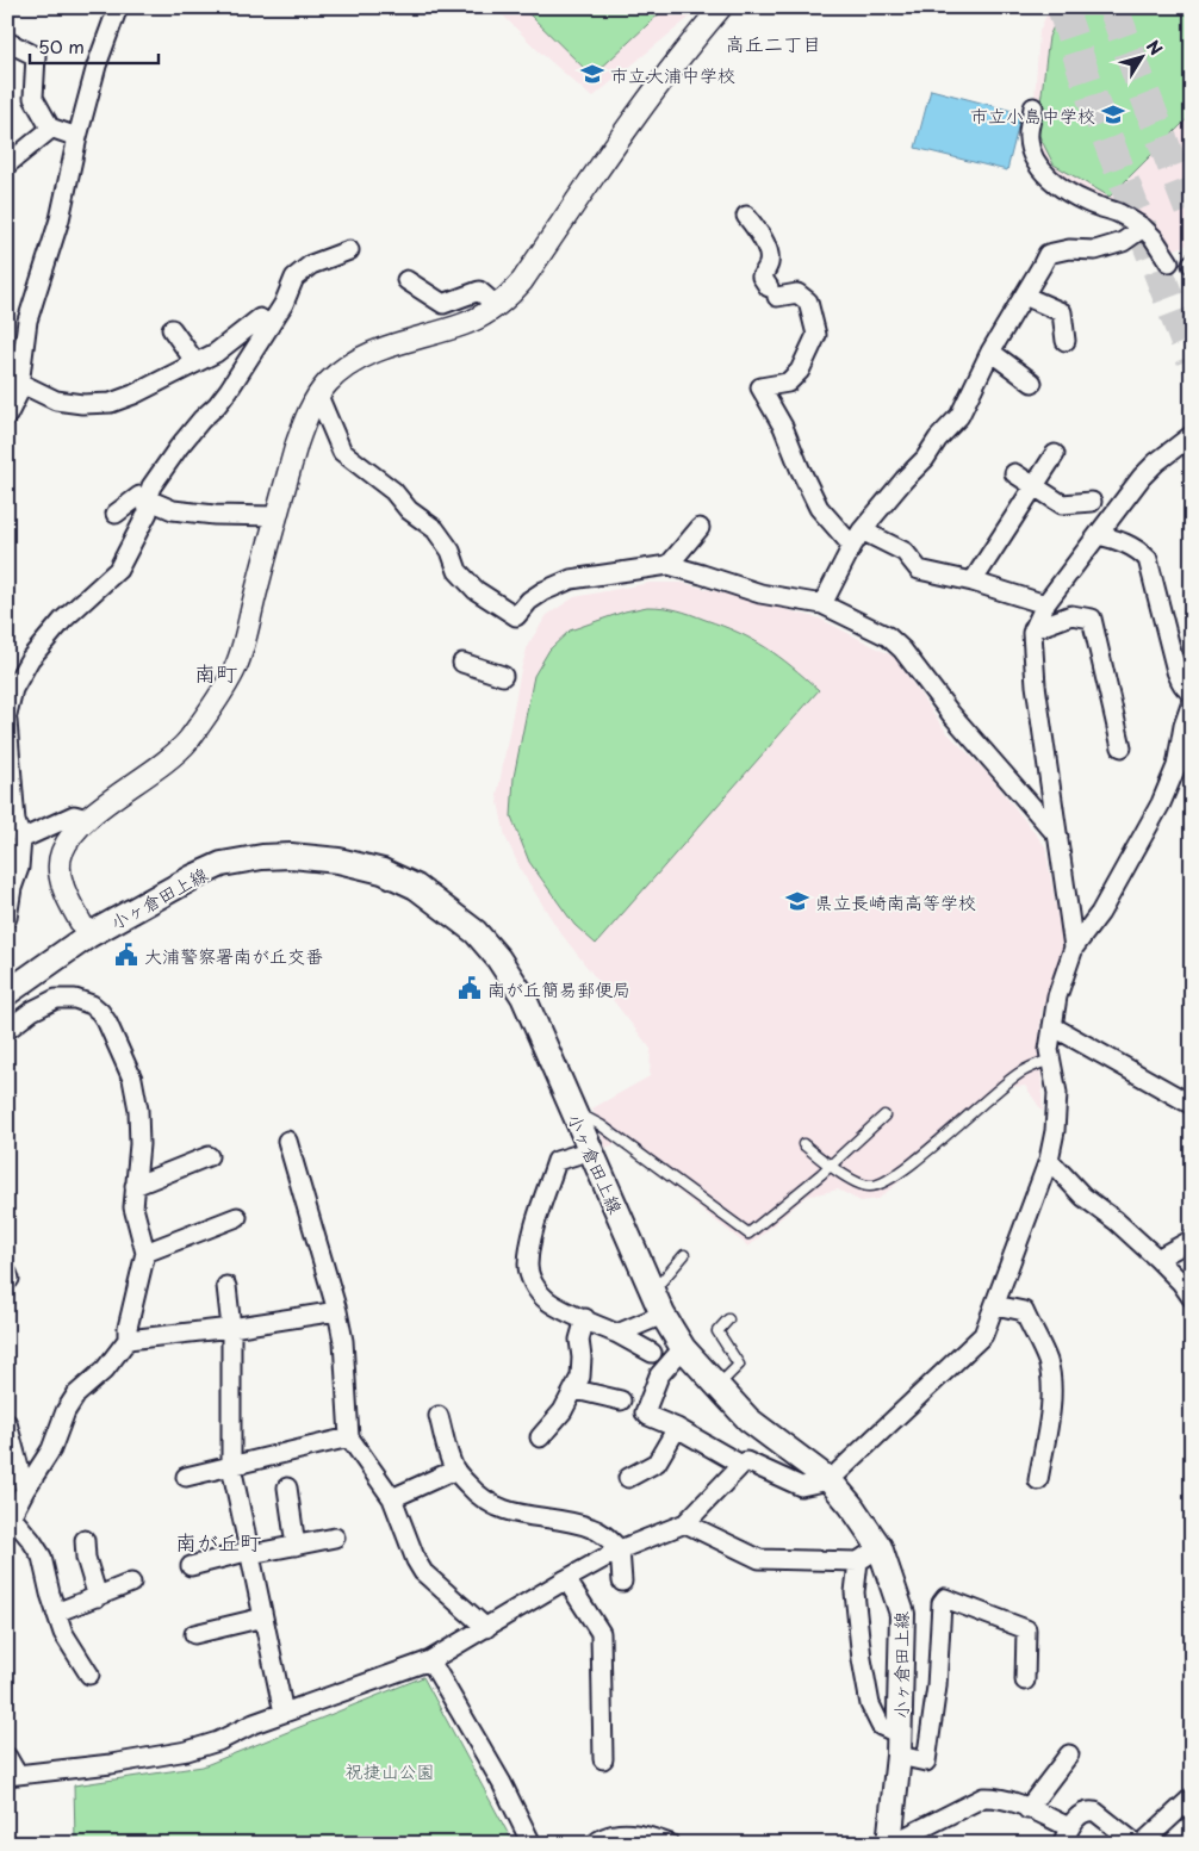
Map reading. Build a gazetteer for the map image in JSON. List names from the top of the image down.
{
  "streets": {
    "main road": ["小ヶ倉田上線"]
  },
  "districts": ["高丘二丁目", "南町", "南が丘町"],
  "parks": ["祝捷山公園"],
  "places": {
    "school or university": ["市立大浦中学校", "市立小島中学校", "県立長崎南高等学校"],
    "public building": ["大浦警察署南が丘交番", "南が丘簡易郵便局"]
  },
  "scale_bar": "50 m",
  "north": "top right"
}
